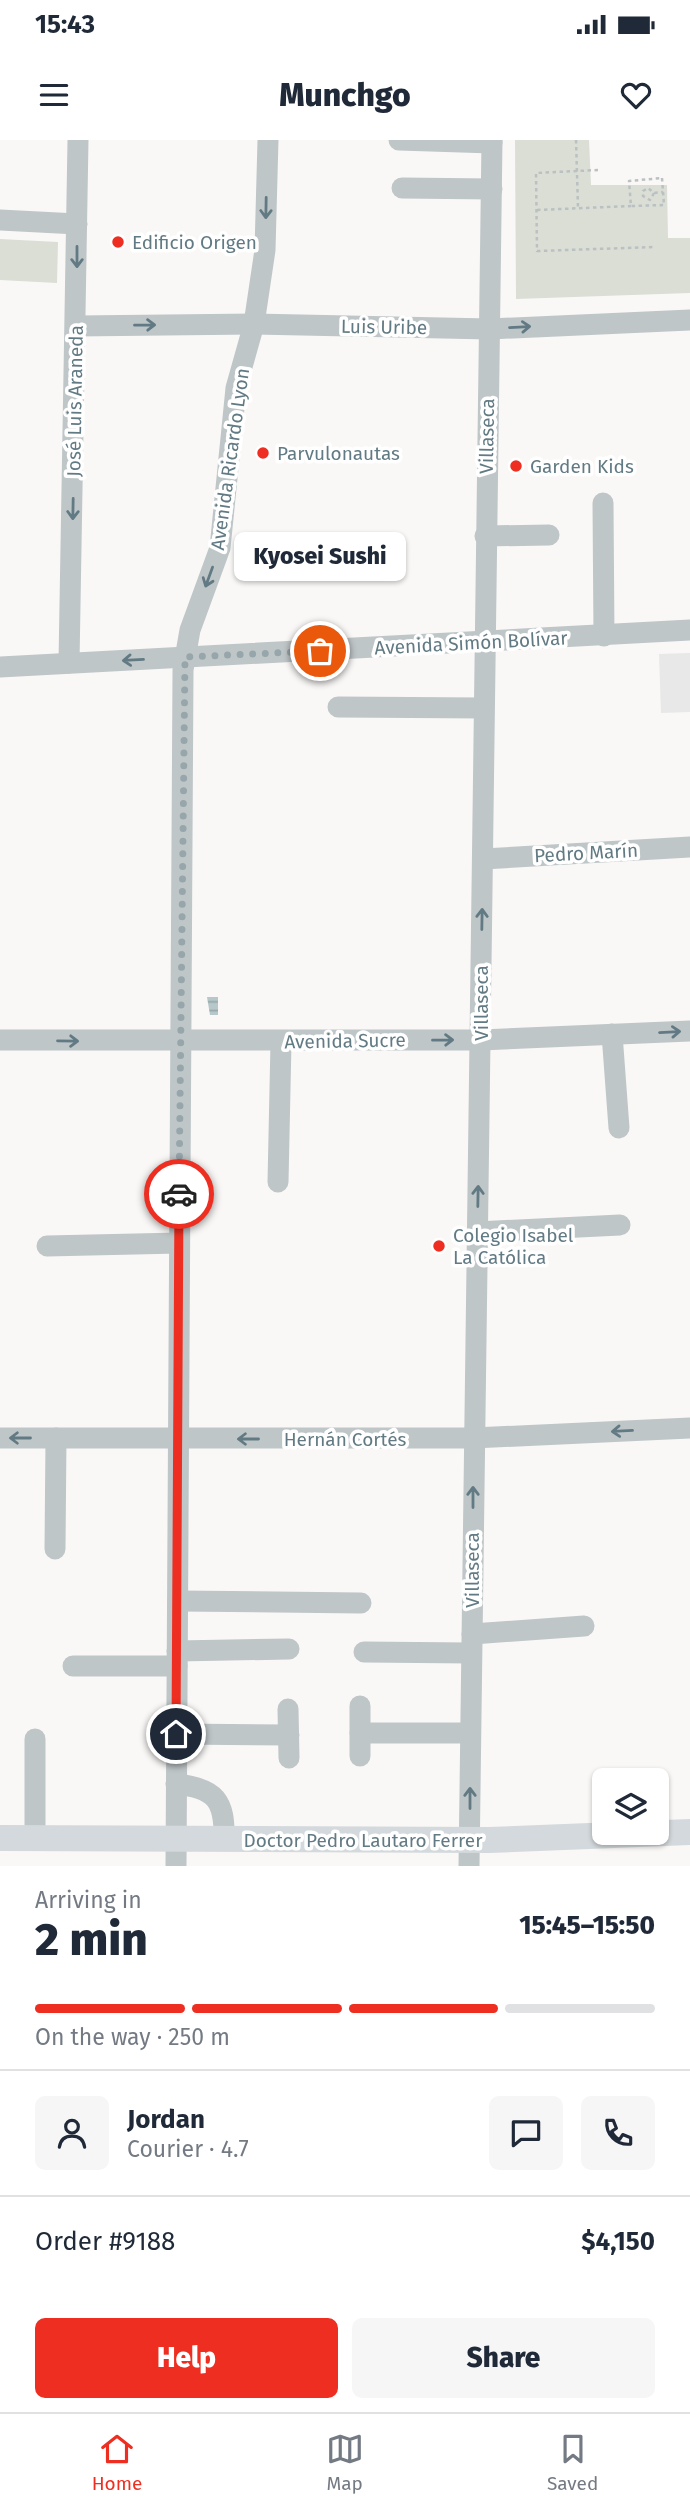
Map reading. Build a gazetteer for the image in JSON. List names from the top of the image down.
{
  "streets": {
    "main road": ["Doctor Pedro Lautaro Ferrer"],
    "street": [
      "Luis Uribe",
      "José Luis Araneda",
      "Villaseca",
      "Avenida Ricardo Lyon",
      "Avenida Simón Bolívar",
      "Pedro Marín",
      "Avenida Sucre",
      "Hernán Cortés"
    ]
  },
  "crossings": [
    ["Luis Uribe", "José Luis Araneda"],
    ["Luis Uribe", "Villaseca"],
    ["Luis Uribe", "Avenida Ricardo Lyon"],
    ["José Luis Araneda", "Avenida Simón Bolívar"],
    ["Villaseca", "Avenida Simón Bolívar"],
    ["Villaseca", "Pedro Marín"],
    ["Villaseca", "Avenida Sucre"],
    ["Villaseca", "Hernán Cortés"],
    ["Villaseca", "Doctor Pedro Lautaro Ferrer"],
    ["Avenida Ricardo Lyon", "Avenida Simón Bolívar"],
    ["Avenida Ricardo Lyon", "Avenida Sucre"],
    ["Avenida Ricardo Lyon", "Hernán Cortés"],
    ["Avenida Ricardo Lyon", "Doctor Pedro Lautaro Ferrer"]
  ],
  "one_way": [
    "Luis Uribe",
    "José Luis Araneda",
    "Villaseca",
    "Avenida Sucre"
  ],
  "places": [
    "Edificio Origen",
    "Parvulonautas",
    "Garden Kids",
    "Kyosei Sushi",
    "Colegio Isabel La Católica"
  ],
  "page": {
    "status": "15:43",
    "header": "Munchgo",
    "bubble": "Kyosei Sushi",
    "heading": ["2 min", "Arriving in", "15:45–15:50"],
    "panel": [
      "Jordan",
      "Courier · 4.7",
      "Order #9188",
      "$4,150"
    ],
    "bar": "On the way · 250 m",
    "buttons": ["Help", "Share"],
    "tabs": ["Home", "Map", "Saved"]
  }
}
